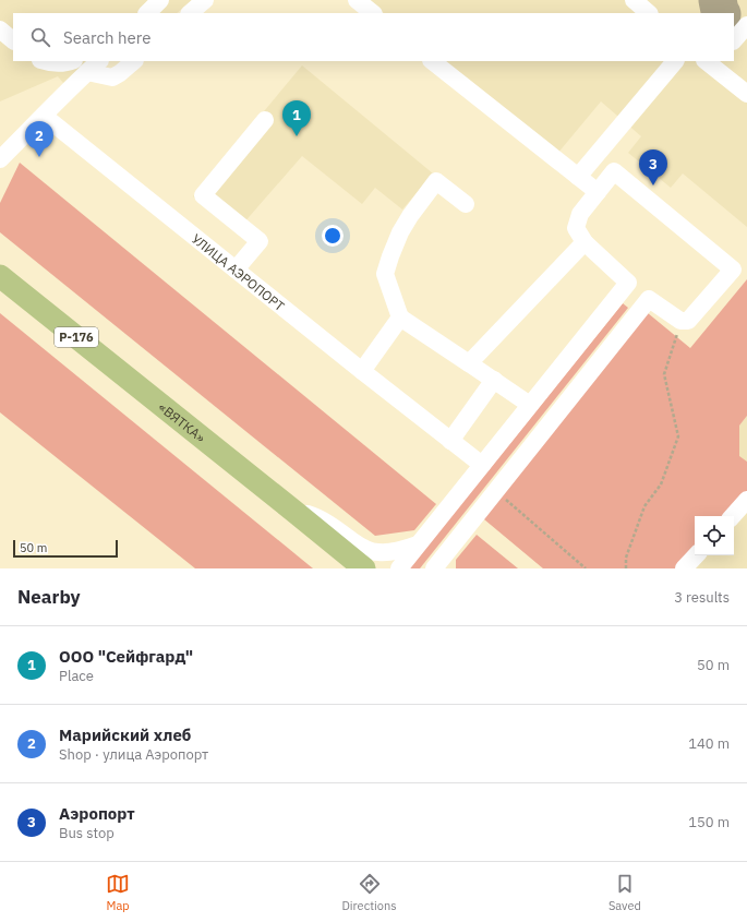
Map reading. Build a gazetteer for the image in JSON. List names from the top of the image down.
{
  "streets": {
    "main road": ["Р-176", "«ВЯТКА»"],
    "street": ["УЛИЦА АЭРОПОРТ"]
  },
  "scale_bar": "50 m",
  "page": {
    "search": "Search here",
    "pins": ["1", "2", "3"],
    "scale": "50 m",
    "heading": ["Nearby", "3 results"],
    "list": [
      {
        "mark": "1",
        "name": "ООО \"Сейфгард\"",
        "note": "Place",
        "value": "50 m"
      },
      {
        "mark": "2",
        "name": "Марийский хлеб",
        "note": "Shop · улица Аэропорт",
        "value": "140 m"
      },
      {
        "mark": "3",
        "name": "Аэропорт",
        "note": "Bus stop",
        "value": "150 m"
      }
    ],
    "nav": ["Map", "Directions", "Saved"]
  }
}
